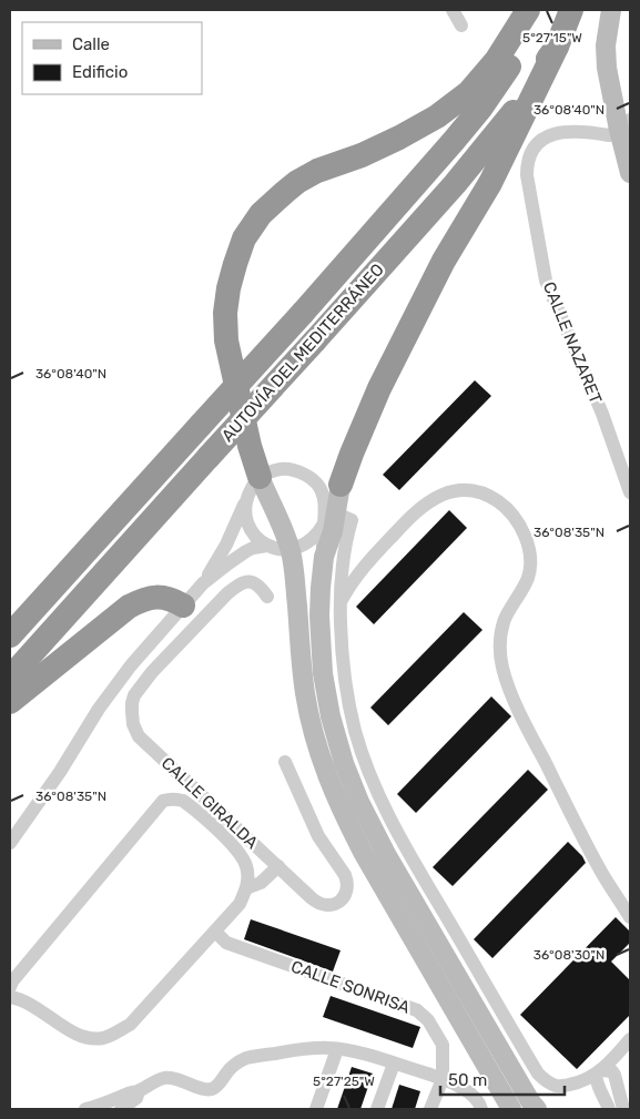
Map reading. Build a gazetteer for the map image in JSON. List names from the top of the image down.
{
  "streets": {
    "highway": ["AUTOVÍA DEL MEDITERRÁNEO"],
    "street": ["CALLE NAZARET", "CALLE GIRALDA", "CALLE SONRISA"]
  },
  "legend": ["Calle", "Edificio"],
  "scale_bar": "50 m",
  "coordinates": [
    "5°27'15\"W",
    "36°08'40\"N",
    "36°08'35\"N",
    "36°08'30\"N",
    "5°27'25\"W"
  ]
}
